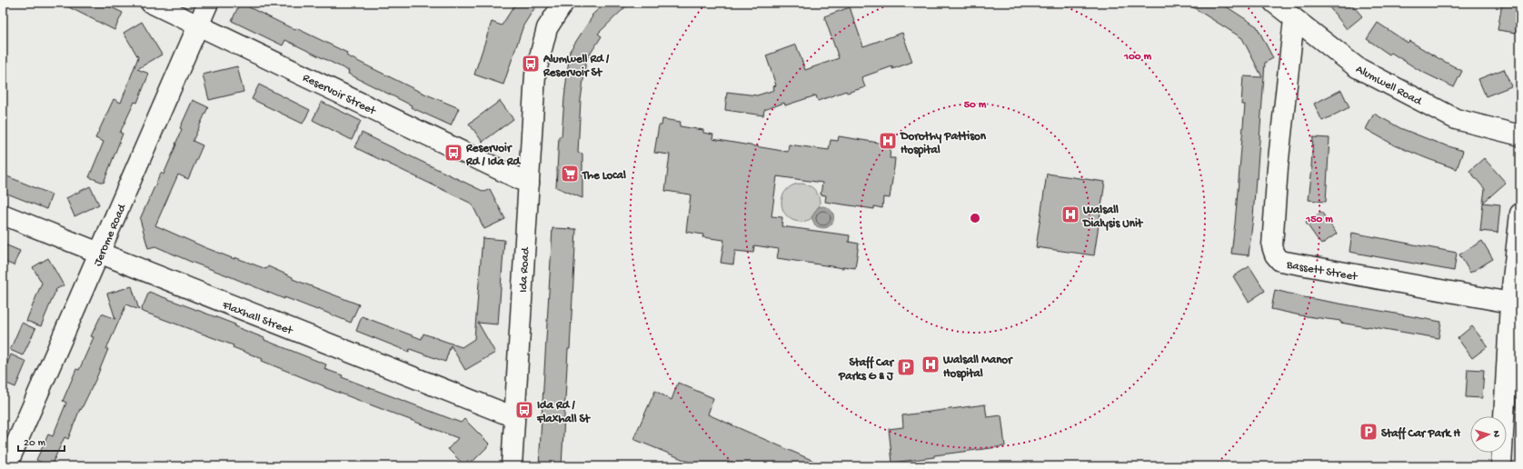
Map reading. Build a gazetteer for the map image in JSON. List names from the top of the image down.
{
  "streets": {
    "street": [
      "Alumwell Road",
      "Reservoir Street",
      "Jerome Road",
      "Bassett Street",
      "Ida Road",
      "Flaxhall Street"
    ]
  },
  "crossings": [
    ["Alumwell Road", "Bassett Street"],
    ["Reservoir Street", "Jerome Road"],
    ["Reservoir Street", "Ida Road"],
    ["Jerome Road", "Flaxhall Street"],
    ["Ida Road", "Flaxhall Street"]
  ],
  "places": {
    "bus stop": ["Alumwell Rd / Reservoir St", "Reservoir Rd / Ida Rd", "Ida Rd / Flaxhall St"],
    "hospital": ["Dorothy Pattison Hospital", "Walsall Dialysis Unit", "Walsall Manor Hospital"],
    "supermarket": ["The Local"],
    "parking": ["Staff Car Parks G & J", "Staff Car Park H"]
  },
  "scale_bar": "20 m",
  "north": "right",
  "rings": ["100 m", "50 m", "150 m"]
}
